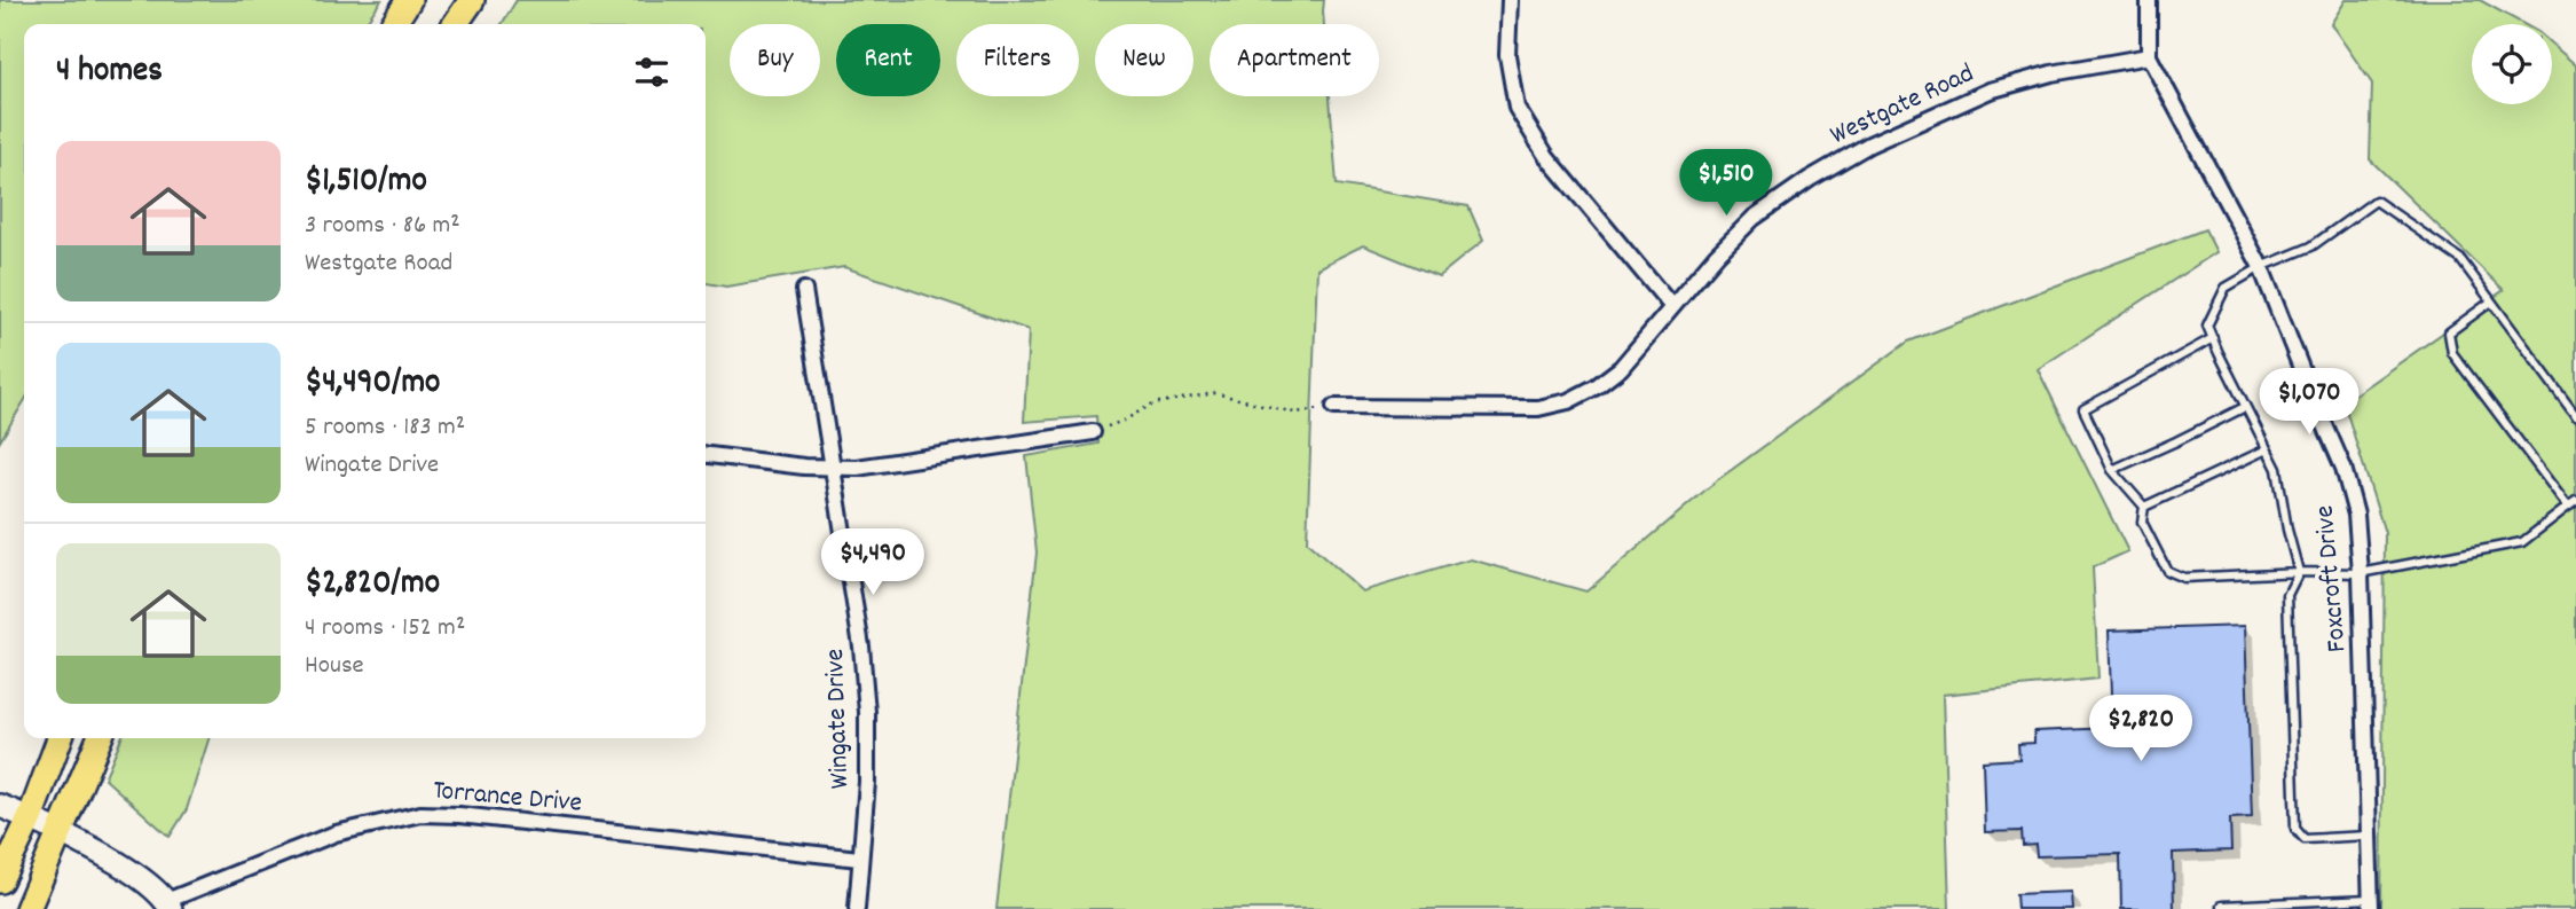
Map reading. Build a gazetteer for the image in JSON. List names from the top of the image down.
{
  "streets": {
    "street": [
      "Westgate Road",
      "Foxcroft Drive",
      "Wingate Drive",
      "Torrance Drive"
    ]
  },
  "crossings": [
    ["Westgate Road", "Foxcroft Drive"],
    ["Wingate Drive", "Torrance Drive"]
  ],
  "page": {
    "chip": [
      "Buy",
      "Rent",
      "Filters",
      "New",
      "Apartment"
    ],
    "heading": "4 homes",
    "list": [
      {
        "name": "$1,510/mo",
        "note": "3 rooms · 86 m² · Westgate Road"
      },
      {
        "name": "$4,490/mo",
        "note": "5 rooms · 183 m² · Wingate Drive"
      },
      {
        "name": "$2,820/mo",
        "note": "4 rooms · 152 m² · House"
      }
    ],
    "price": [
      "$1,510",
      "$1,070",
      "$4,490",
      "$2,820"
    ]
  }
}
